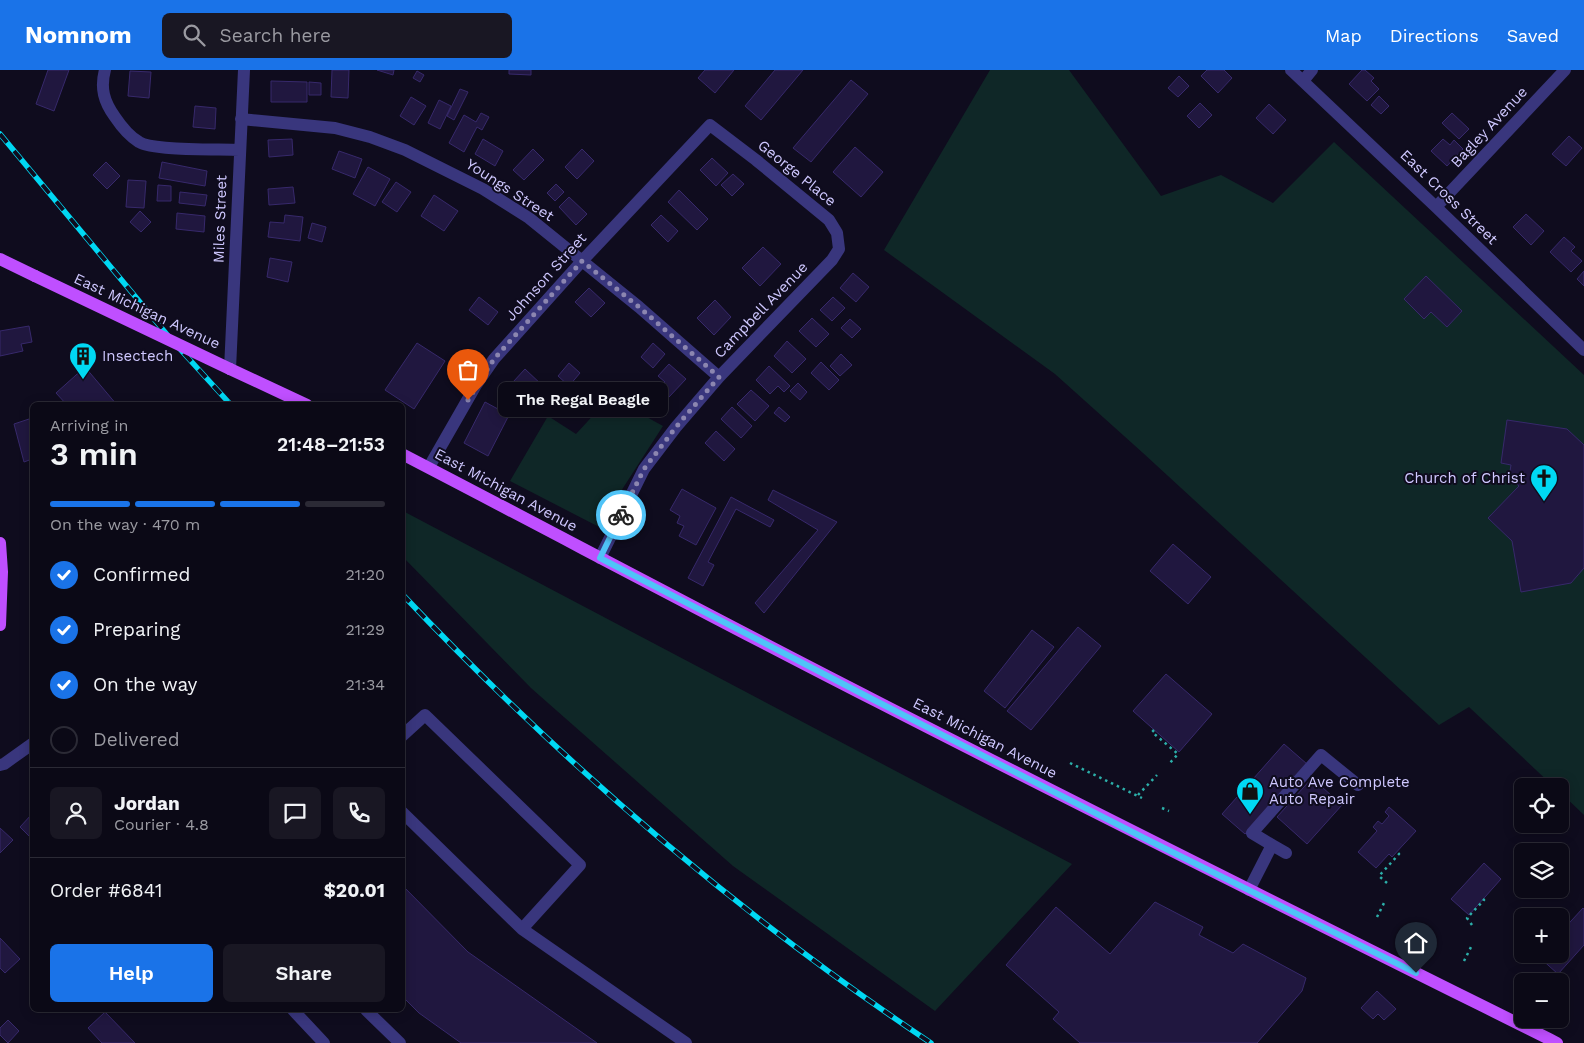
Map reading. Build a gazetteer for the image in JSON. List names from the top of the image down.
{
  "streets": {
    "main road": ["East Michigan Avenue"],
    "street": [
      "Bagley Avenue",
      "George Place",
      "Youngs Street",
      "East Cross Street",
      "Miles Street",
      "Johnson Street",
      "Campbell Avenue"
    ]
  },
  "crossings": [
    ["Bagley Avenue", "East Cross Street"],
    ["George Place", "Johnson Street"],
    ["George Place", "Campbell Avenue"],
    ["Youngs Street", "Miles Street"],
    ["Youngs Street", "Johnson Street"],
    ["Youngs Street", "Campbell Avenue"],
    ["Miles Street", "East Michigan Avenue"],
    ["Johnson Street", "East Michigan Avenue"],
    ["Campbell Avenue", "East Michigan Avenue"]
  ],
  "places": {
    "building": ["Insectech"],
    "other": ["The Regal Beagle"],
    "church": ["Church of Christ"],
    "shop": ["Auto Ave Complete Auto Repair"]
  },
  "page": {
    "header": "Nomnom",
    "search": "Search here",
    "nav": ["Map", "Directions", "Saved"],
    "bubble": "The Regal Beagle",
    "heading": ["3 min", "Arriving in", "21:48–21:53"],
    "panel": [
      "Jordan",
      "Courier · 4.8",
      "Order #6841",
      "$20.01"
    ],
    "bar": "On the way · 470 m",
    "list": [
      ["Confirmed", "21:20"],
      ["Preparing", "21:29"],
      ["On the way", "21:34"],
      "Delivered"
    ],
    "map_buttons": ["+", "−"],
    "buttons": ["Help", "Share"]
  }
}
